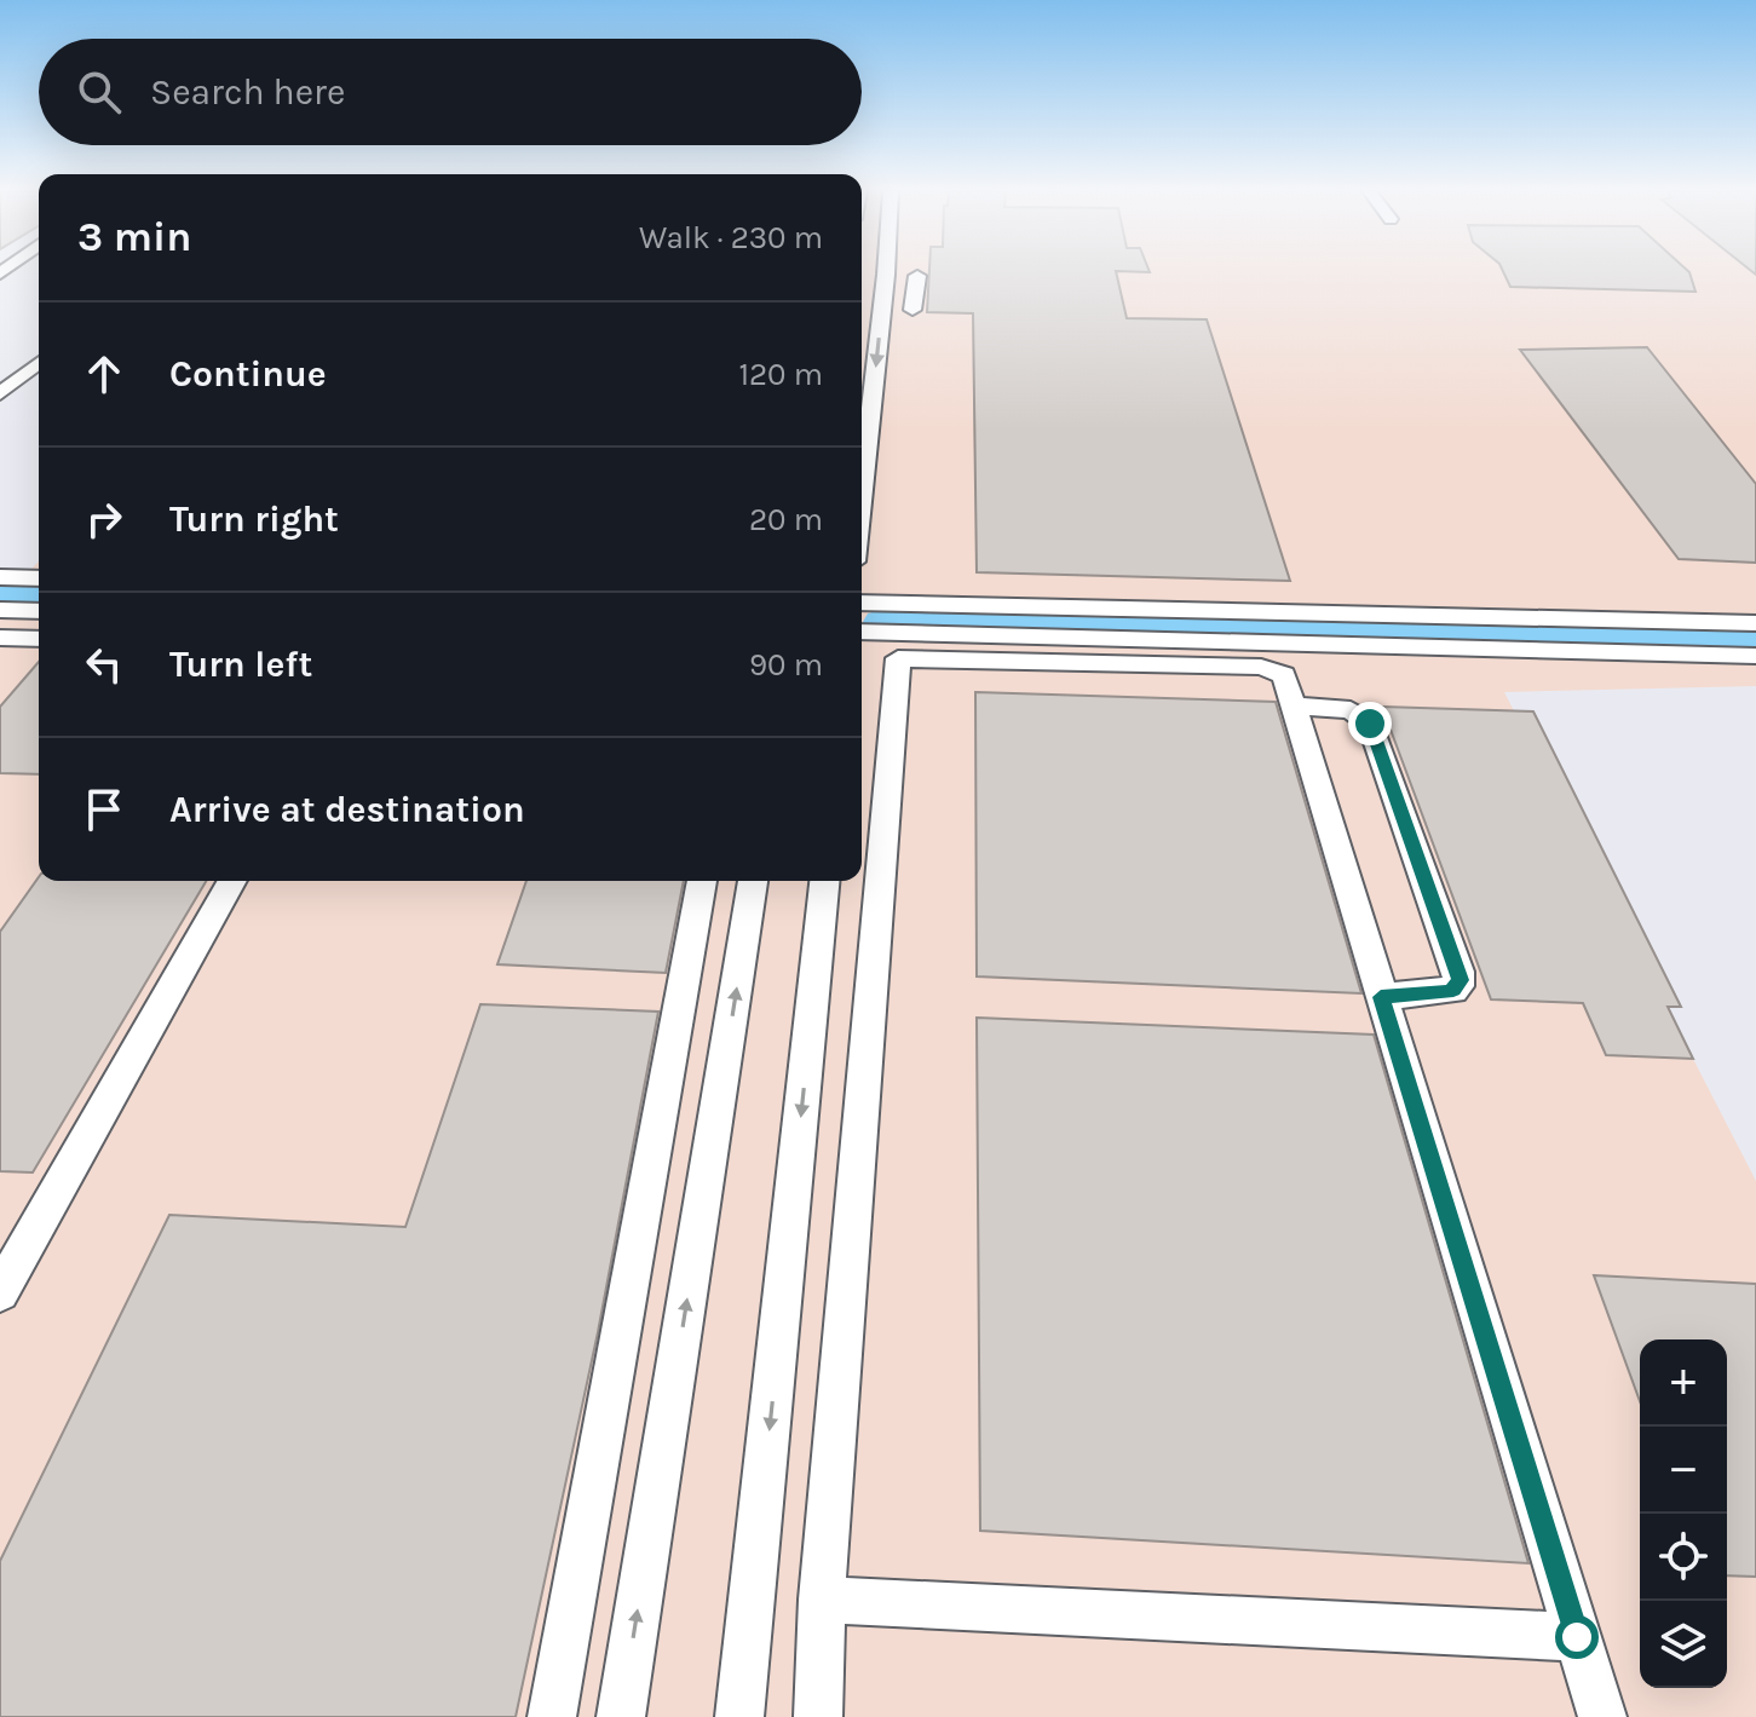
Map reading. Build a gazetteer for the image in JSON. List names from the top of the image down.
{
  "page": {
    "search": "Search here",
    "heading": ["3 min", "Walk · 230 m"],
    "list": [
      ["Continue", "120 m"],
      ["Turn right", "20 m"],
      ["Turn left", "90 m"],
      "Arrive at destination"
    ],
    "map_buttons": ["+", "−"]
  }
}
